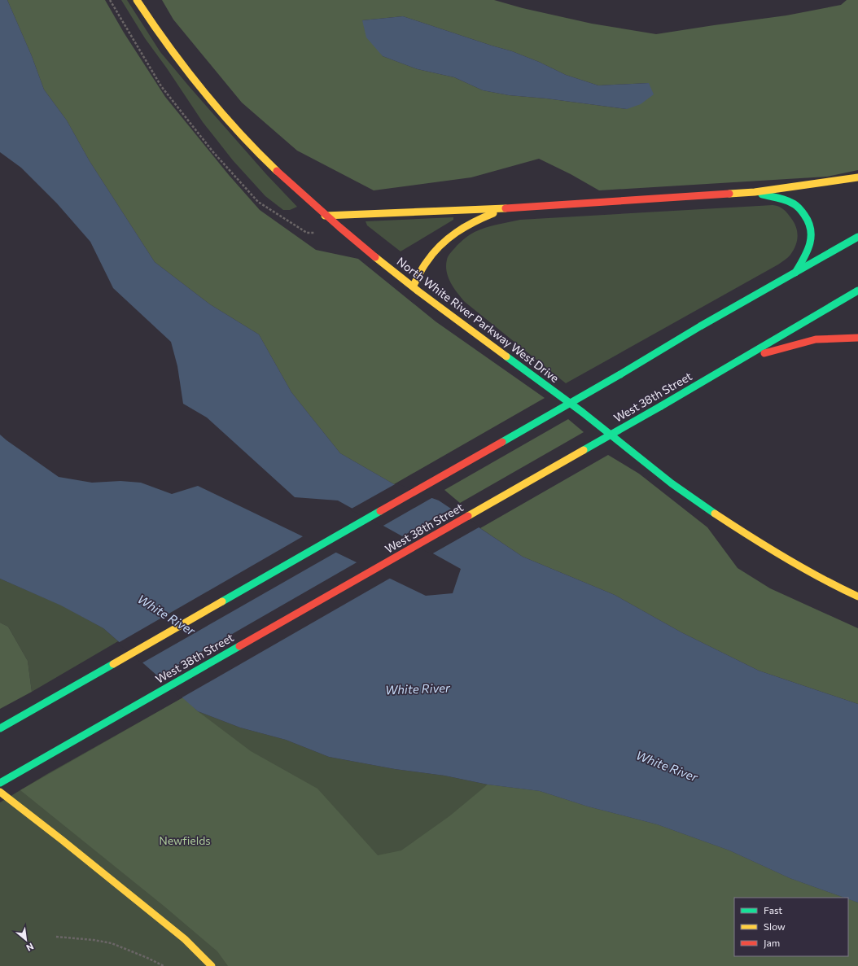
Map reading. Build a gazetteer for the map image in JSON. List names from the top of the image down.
{
  "streets": {
    "main road": ["North White River Parkway West Drive", "West 38th Street"]
  },
  "water": ["White River"],
  "parks": ["Newfields"],
  "legend": ["Fast", "Slow", "Jam"],
  "north": "bottom right"
}
